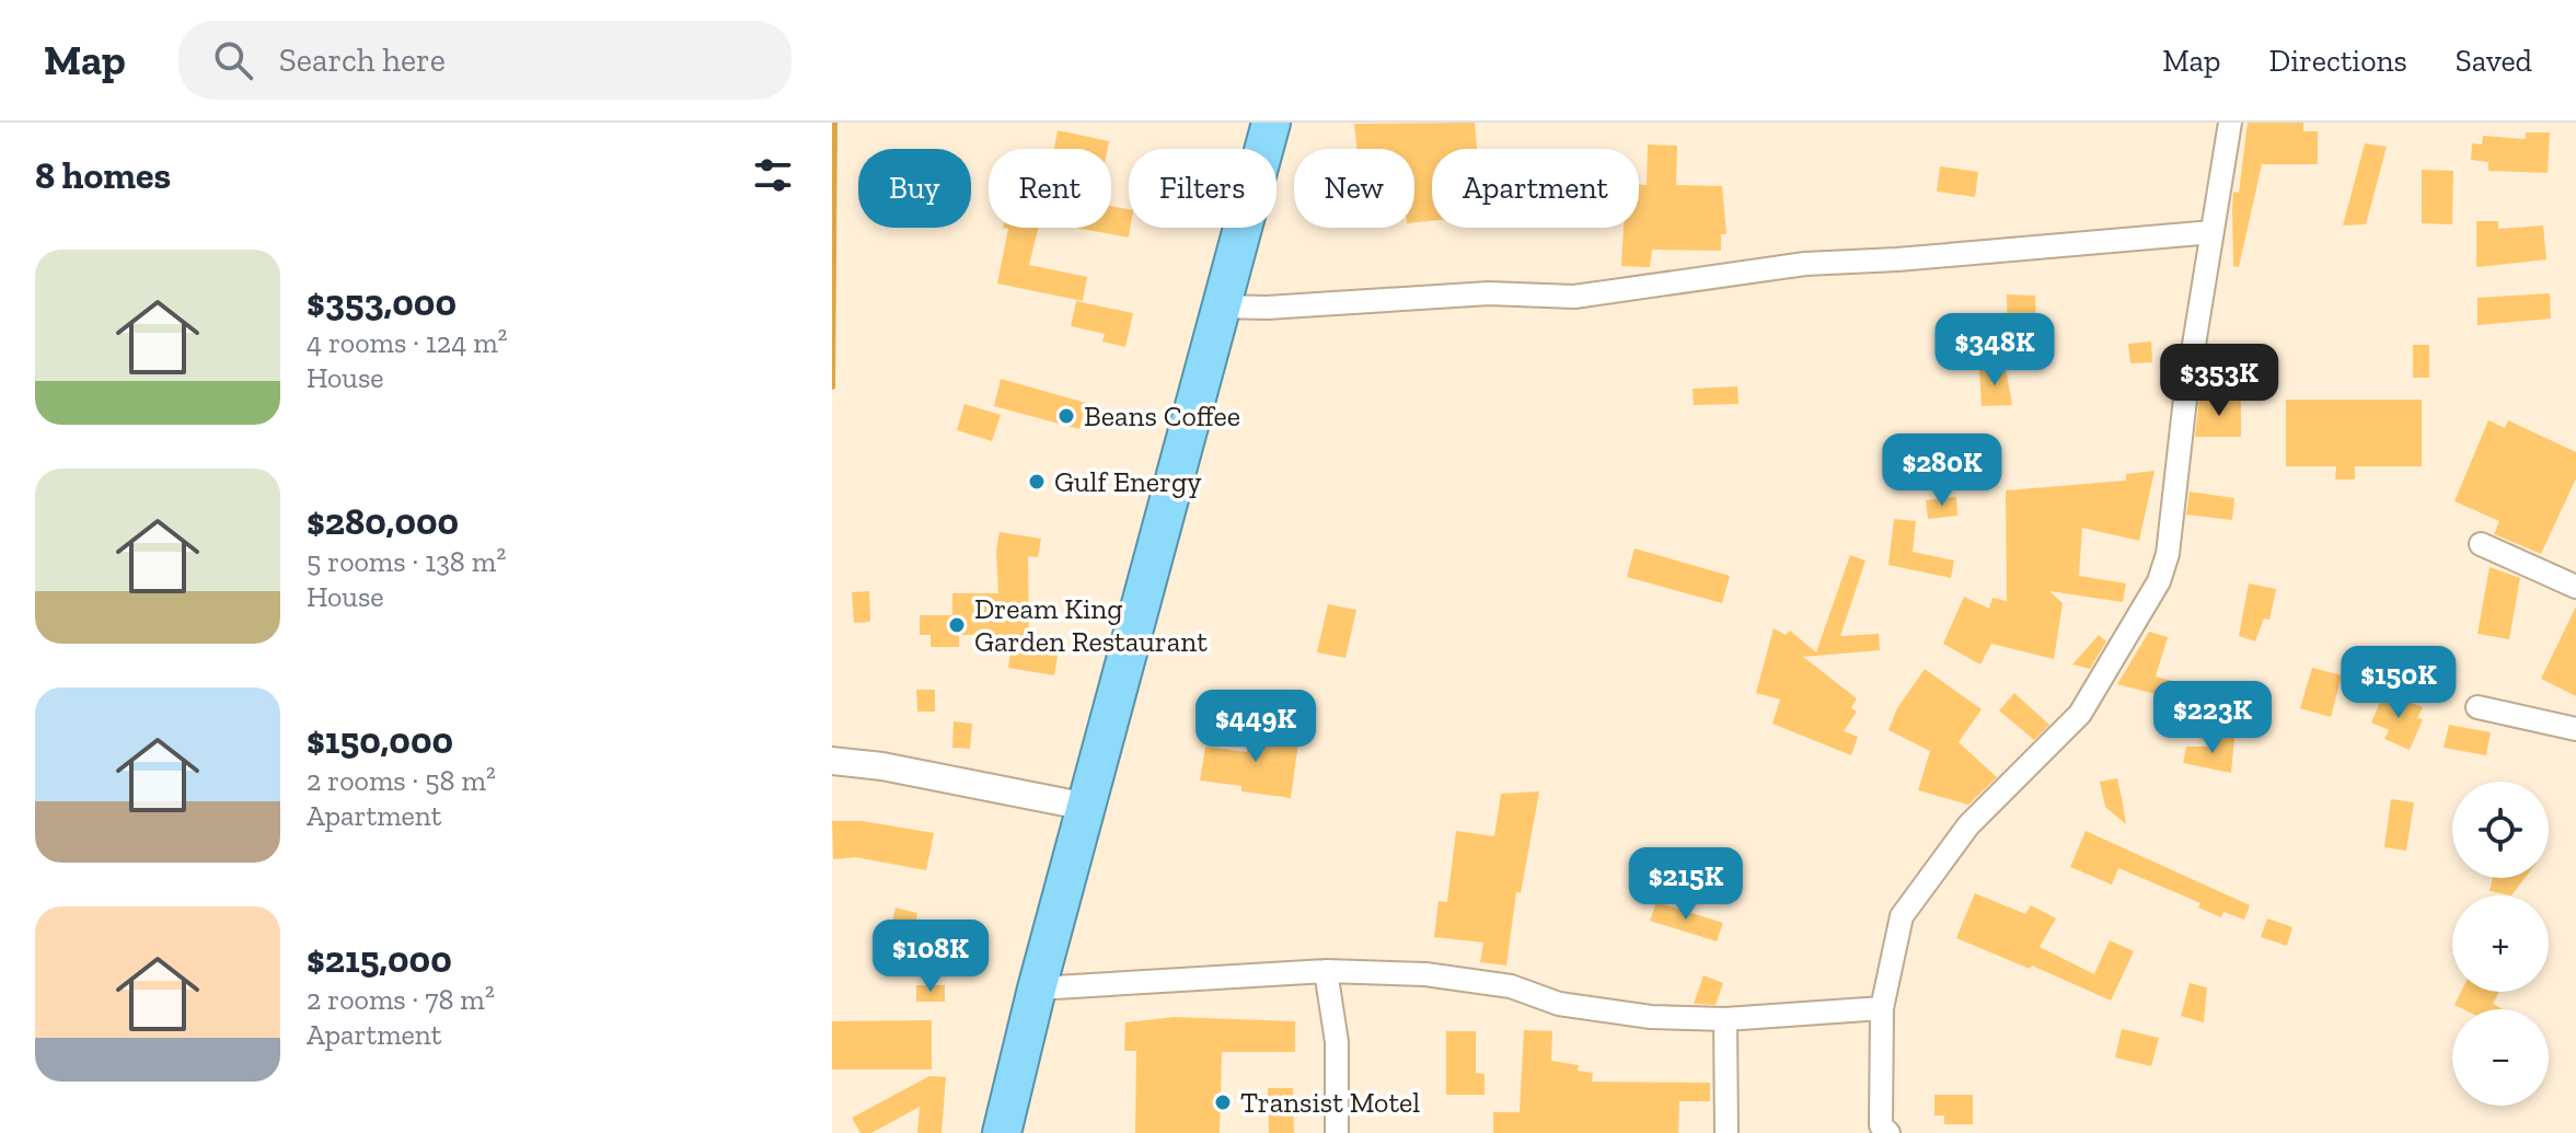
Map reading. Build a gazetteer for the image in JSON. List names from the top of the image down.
{
  "places": [
    "Beans Coffee",
    "Gulf Energy",
    "Dream King Garden Restaurant",
    "Transist Motel"
  ],
  "page": {
    "header": "Map",
    "search": "Search here",
    "nav": ["Map", "Directions", "Saved"],
    "heading": "8 homes",
    "chip": [
      "Buy",
      "Rent",
      "Filters",
      "New",
      "Apartment"
    ],
    "list": [
      {
        "name": "$353,000",
        "note": "4 rooms · 124 m² · House"
      },
      {
        "name": "$280,000",
        "note": "5 rooms · 138 m² · House"
      },
      {
        "name": "$150,000",
        "note": "2 rooms · 58 m² · Apartment"
      },
      {
        "name": "$215,000",
        "note": "2 rooms · 78 m² · Apartment"
      }
    ],
    "price": [
      "$348K",
      "$353K",
      "$280K",
      "$150K",
      "$223K",
      "$449K",
      "$215K",
      "$108K"
    ],
    "map_buttons": ["+", "−"]
  }
}
